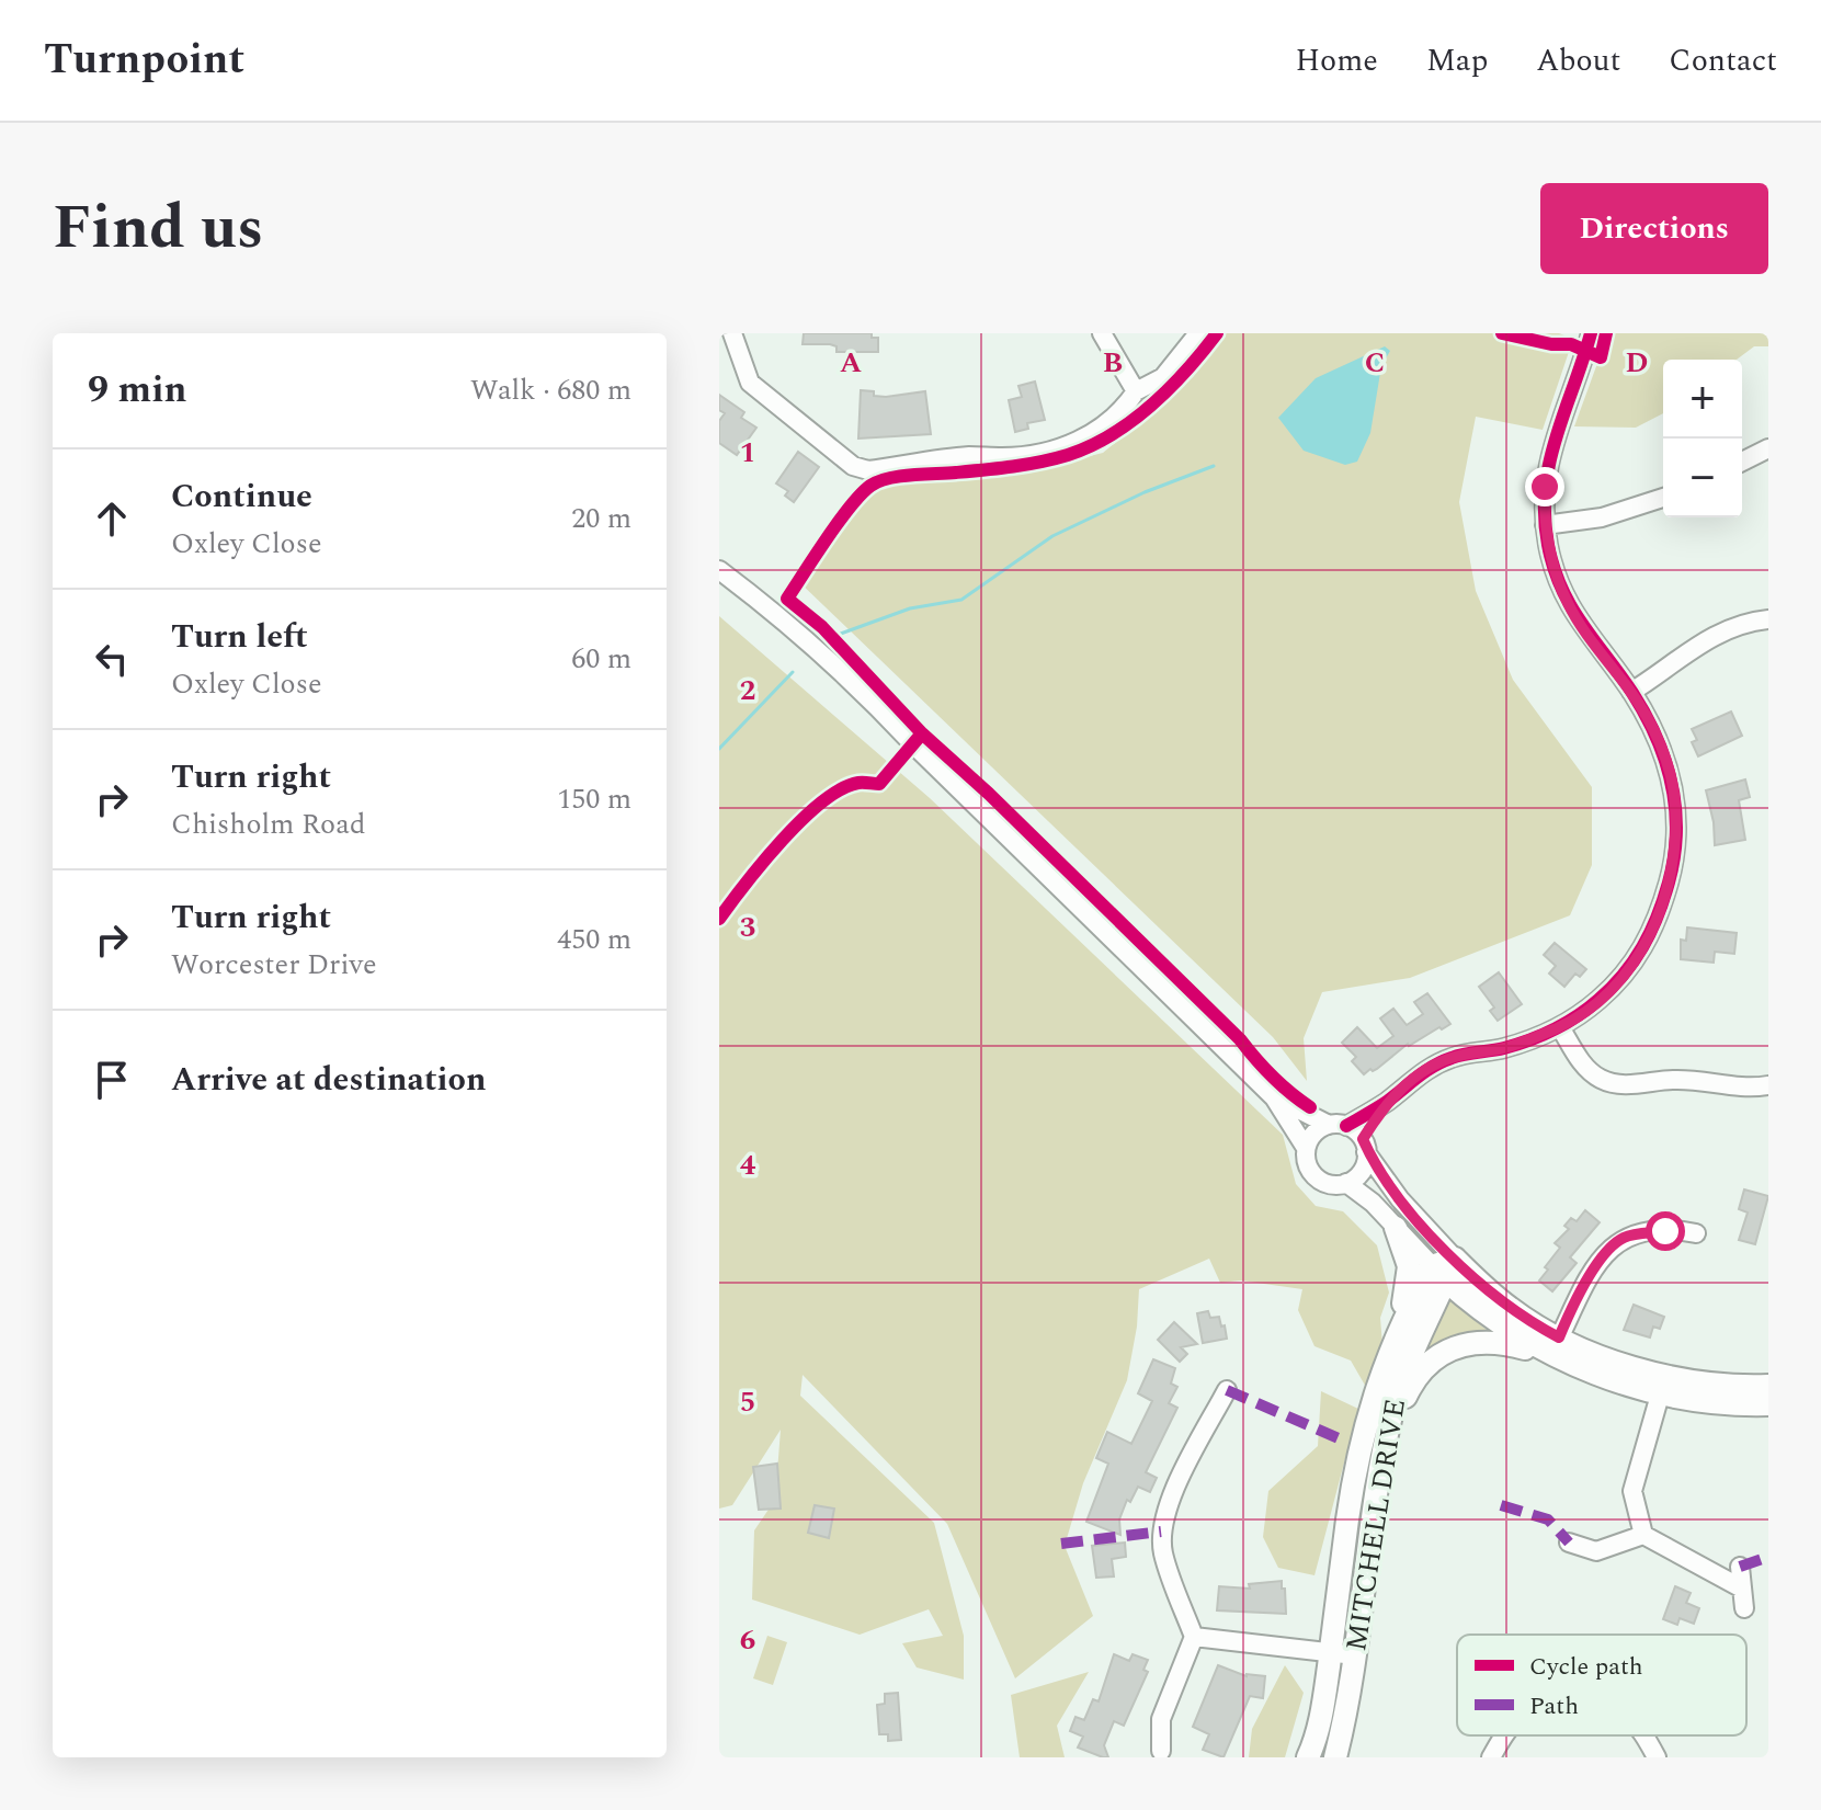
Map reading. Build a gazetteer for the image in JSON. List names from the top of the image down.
{
  "streets": {
    "main road": ["MITCHELL DRIVE"]
  },
  "legend": ["Cycle path", "Path"],
  "page": {
    "header": "Turnpoint",
    "nav": [
      "Home",
      "Map",
      "About",
      "Contact"
    ],
    "title": "Find us",
    "buttons": "Directions",
    "heading": ["9 min", "Walk · 680 m"],
    "map_buttons": ["+", "−"],
    "list": [
      ["Continue", "Oxley Close", "20 m"],
      ["Turn left", "Oxley Close", "60 m"],
      ["Turn right", "Chisholm Road", "150 m"],
      ["Turn right", "Worcester Drive", "450 m"],
      "Arrive at destination"
    ]
  },
  "grid": {
    "columns": [
      "A",
      "B",
      "C",
      "D"
    ],
    "rows": [
      "1",
      "2",
      "3",
      "4",
      "5",
      "6"
    ]
  }
}
